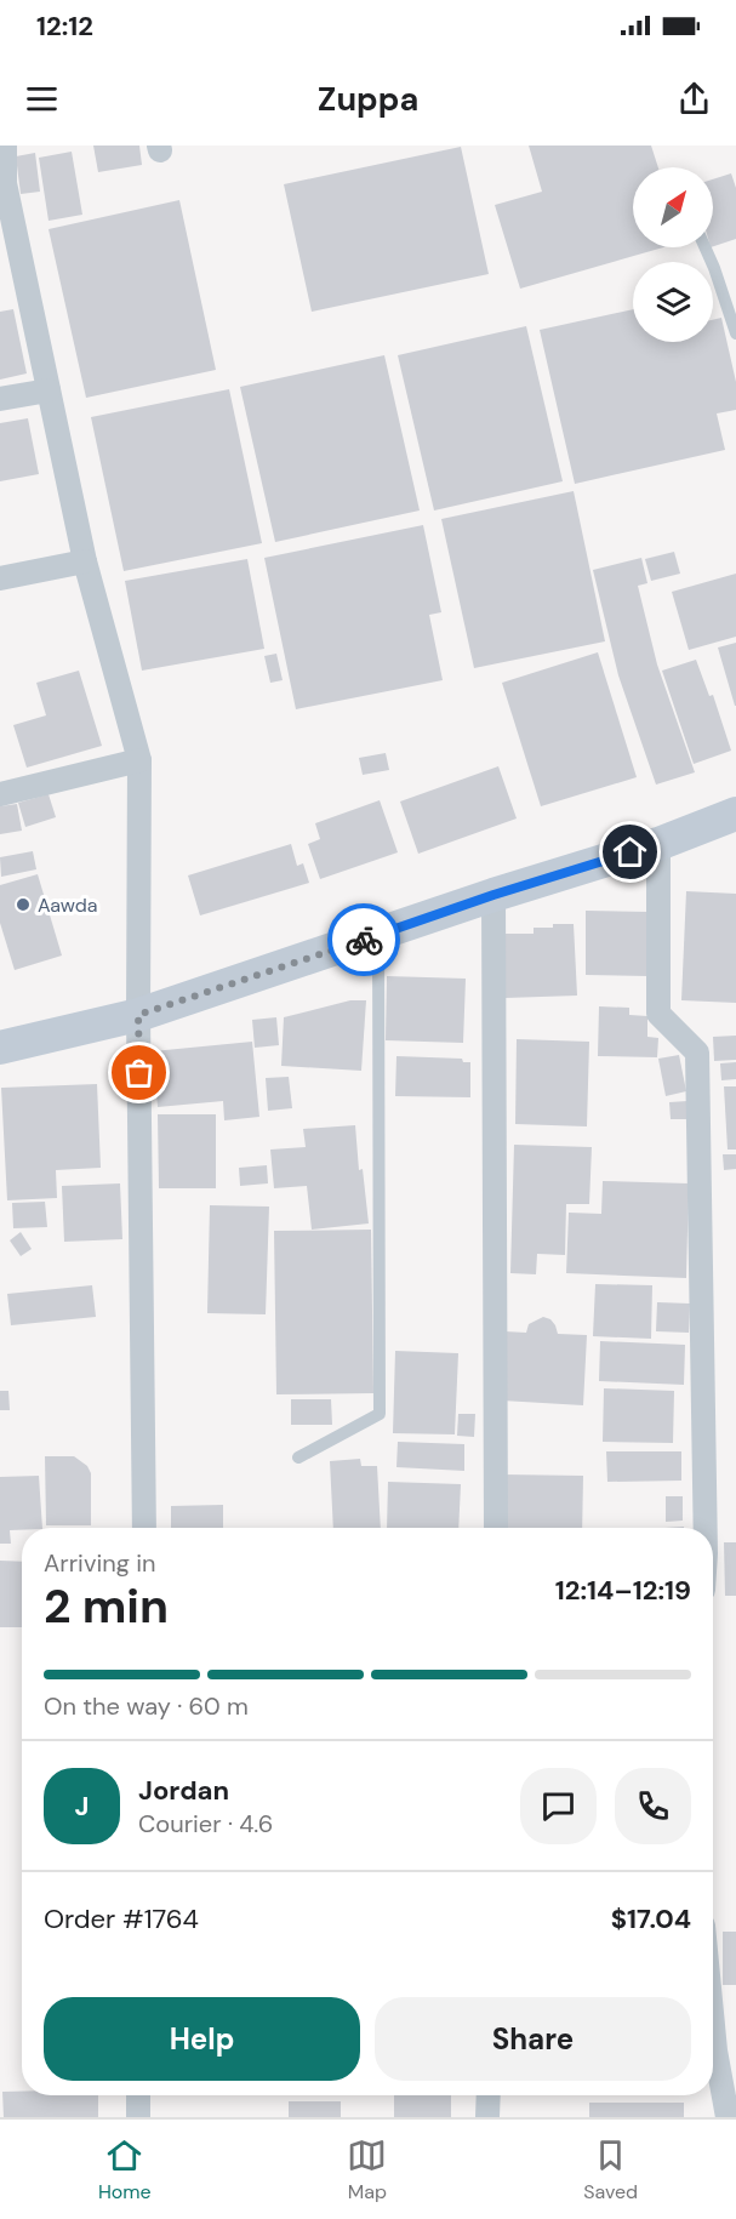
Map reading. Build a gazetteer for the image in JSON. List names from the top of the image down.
{
  "places": ["Aawda"],
  "north": "top right",
  "page": {
    "status": "12:12",
    "header": "Zuppa",
    "heading": ["2 min", "Arriving in", "12:14–12:19"],
    "panel": [
      "Jordan",
      "Courier · 4.6",
      "Order #1764",
      "$17.04"
    ],
    "bar": "On the way · 60 m",
    "round": "J",
    "buttons": ["Help", "Share"],
    "tabs": ["Home", "Map", "Saved"]
  }
}
